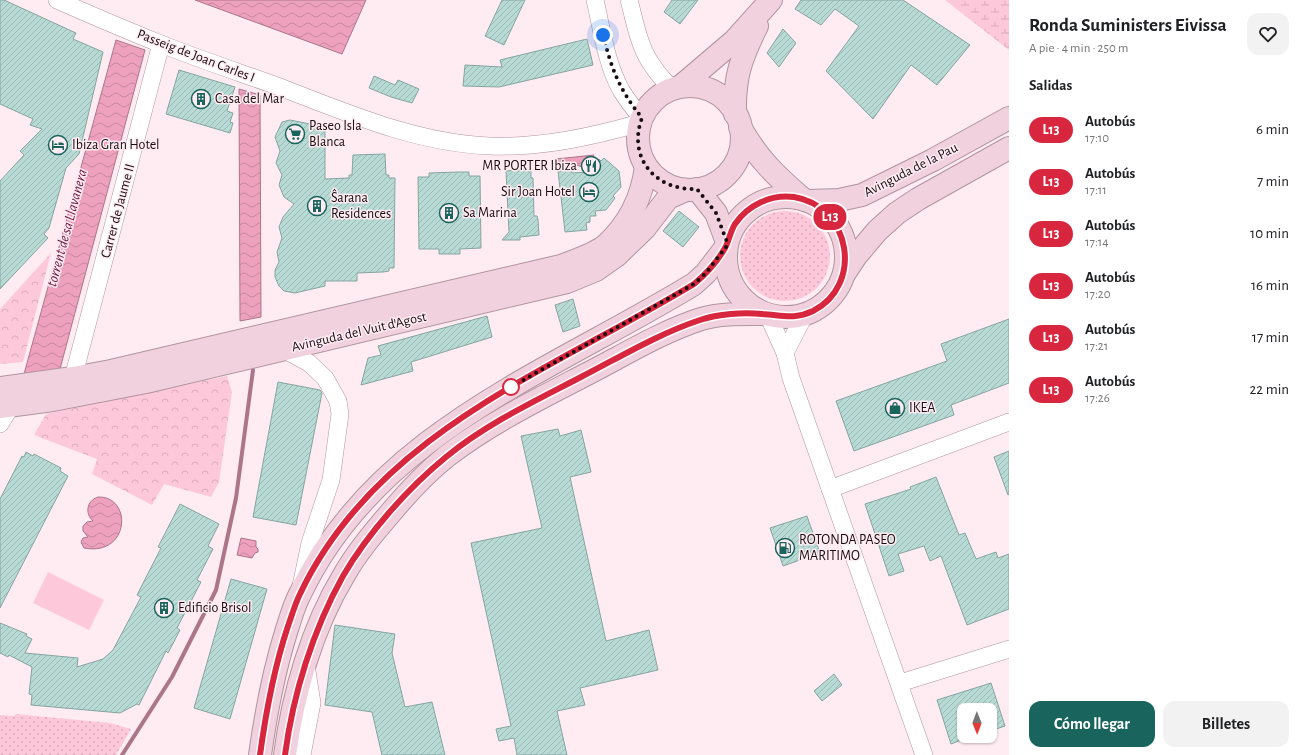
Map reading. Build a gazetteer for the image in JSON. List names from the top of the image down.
{
  "streets": {
    "main road": ["Avinguda de la Pau", "Avinguda del Vuit d'Agost"],
    "street": ["Passeig de Joan Carles I", "Carrer de Jaume II"]
  },
  "crossings": [
    ["Passeig de Joan Carles I", "Carrer de Jaume II"],
    ["Passeig de Joan Carles I", "Avinguda del Vuit d'Agost"],
    ["Carrer de Jaume II", "Avinguda del Vuit d'Agost"]
  ],
  "water": ["torrent de sa Llavanera"],
  "places": {
    "building": [
      "Casa del Mar",
      "Ŝarana Residences",
      "Sa Marina",
      "Edificio Brisol"
    ],
    "supermarket": ["Paseo Isla Blanca"],
    "hotel": ["Ibiza Gran Hotel", "Sir Joan Hotel"],
    "restaurant": ["MR PORTER Ibiza"],
    "shop": ["IKEA"],
    "fuel station": ["ROTONDA PASEO MARITIMO"]
  },
  "lines": ["bus line L13"],
  "north": "bottom",
  "page": {
    "on_map": "L13",
    "heading": [
      ["Ronda Suministers Eivissa", "A pie · 4 min · 250 m"],
      "Salidas"
    ],
    "list": [
      {
        "mark": "L13",
        "name": "Autobús",
        "note": "17:10",
        "value": "6 min"
      },
      {
        "mark": "L13",
        "name": "Autobús",
        "note": "17:11",
        "value": "7 min"
      },
      {
        "mark": "L13",
        "name": "Autobús",
        "note": "17:14",
        "value": "10 min"
      },
      {
        "mark": "L13",
        "name": "Autobús",
        "note": "17:20",
        "value": "16 min"
      },
      {
        "mark": "L13",
        "name": "Autobús",
        "note": "17:21",
        "value": "17 min"
      },
      {
        "mark": "L13",
        "name": "Autobús",
        "note": "17:26",
        "value": "22 min"
      }
    ],
    "buttons": ["Cómo llegar", "Billetes"]
  }
}
